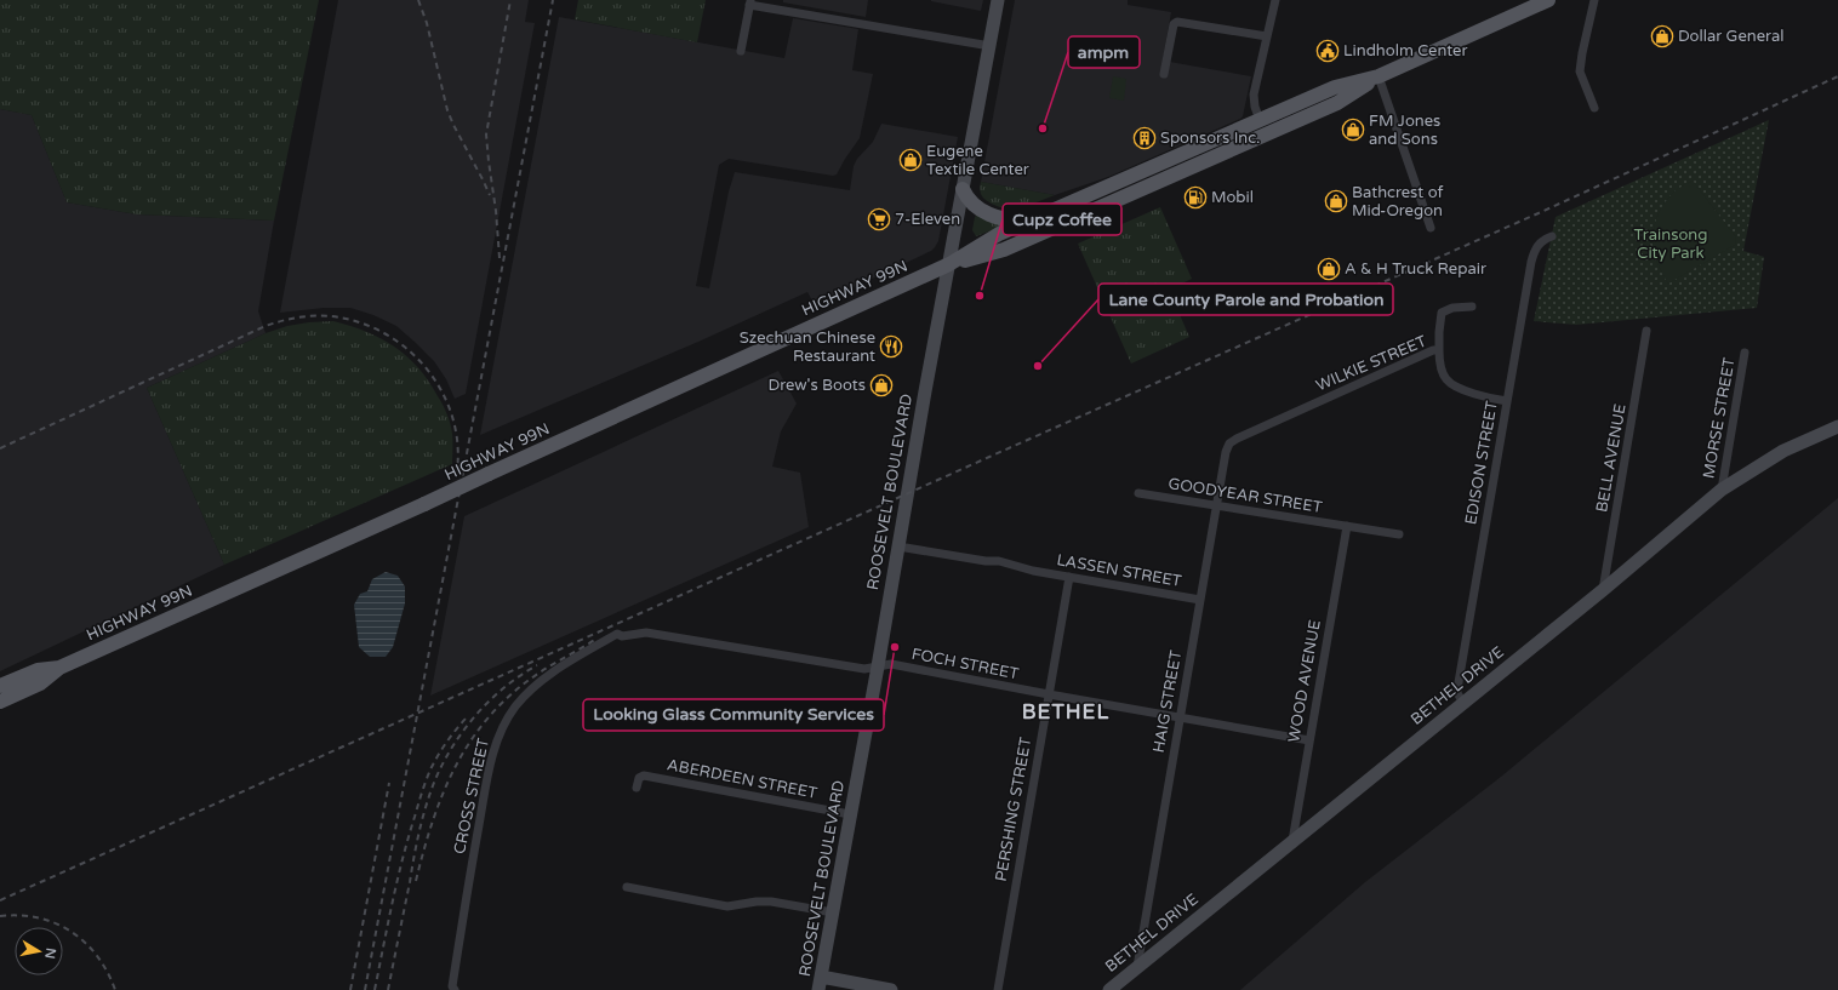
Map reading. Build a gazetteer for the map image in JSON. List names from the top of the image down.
{
  "streets": {
    "main road": ["HIGHWAY 99N", "ROOSEVELT BOULEVARD", "BETHEL DRIVE"],
    "street": [
      "WILKIE STREET",
      "MORSE STREET",
      "BELL AVENUE",
      "EDISON STREET",
      "GOODYEAR STREET",
      "LASSEN STREET",
      "FOCH STREET",
      "WOOD AVENUE",
      "HAIG STREET",
      "ABERDEEN STREET",
      "CROSS STREET",
      "PERSHING STREET"
    ]
  },
  "crossings": [
    ["HIGHWAY 99N", "ROOSEVELT BOULEVARD"],
    ["WILKIE STREET", "EDISON STREET"],
    ["WILKIE STREET", "HAIG STREET"],
    ["MORSE STREET", "BETHEL DRIVE"],
    ["BELL AVENUE", "BETHEL DRIVE"],
    ["EDISON STREET", "BETHEL DRIVE"],
    ["ROOSEVELT BOULEVARD", "LASSEN STREET"],
    ["ROOSEVELT BOULEVARD", "FOCH STREET"],
    ["ROOSEVELT BOULEVARD", "ABERDEEN STREET"],
    ["GOODYEAR STREET", "WOOD AVENUE"],
    ["GOODYEAR STREET", "HAIG STREET"],
    ["LASSEN STREET", "HAIG STREET"],
    ["LASSEN STREET", "PERSHING STREET"],
    ["FOCH STREET", "WOOD AVENUE"],
    ["FOCH STREET", "HAIG STREET"],
    ["FOCH STREET", "CROSS STREET"],
    ["FOCH STREET", "PERSHING STREET"],
    ["WOOD AVENUE", "BETHEL DRIVE"],
    ["BETHEL DRIVE", "HAIG STREET"]
  ],
  "districts": ["BETHEL"],
  "parks": ["Trainsong City Park"],
  "places": {
    "shop": [
      "Dollar General",
      "FM Jones and Sons",
      "Eugene Textile Center",
      "Bathcrest of Mid-Oregon",
      "A & H Truck Repair",
      "Drew's Boots"
    ],
    "public building": ["Lindholm Center"],
    "other": [
      "ampm",
      "Cupz Coffee",
      "Lane County Parole and Probation",
      "Looking Glass Community Services"
    ],
    "building": ["Sponsors Inc."],
    "fuel station": ["Mobil"],
    "supermarket": ["7-Eleven"],
    "restaurant": ["Szechuan Chinese Restaurant"]
  },
  "north": "right"
}
